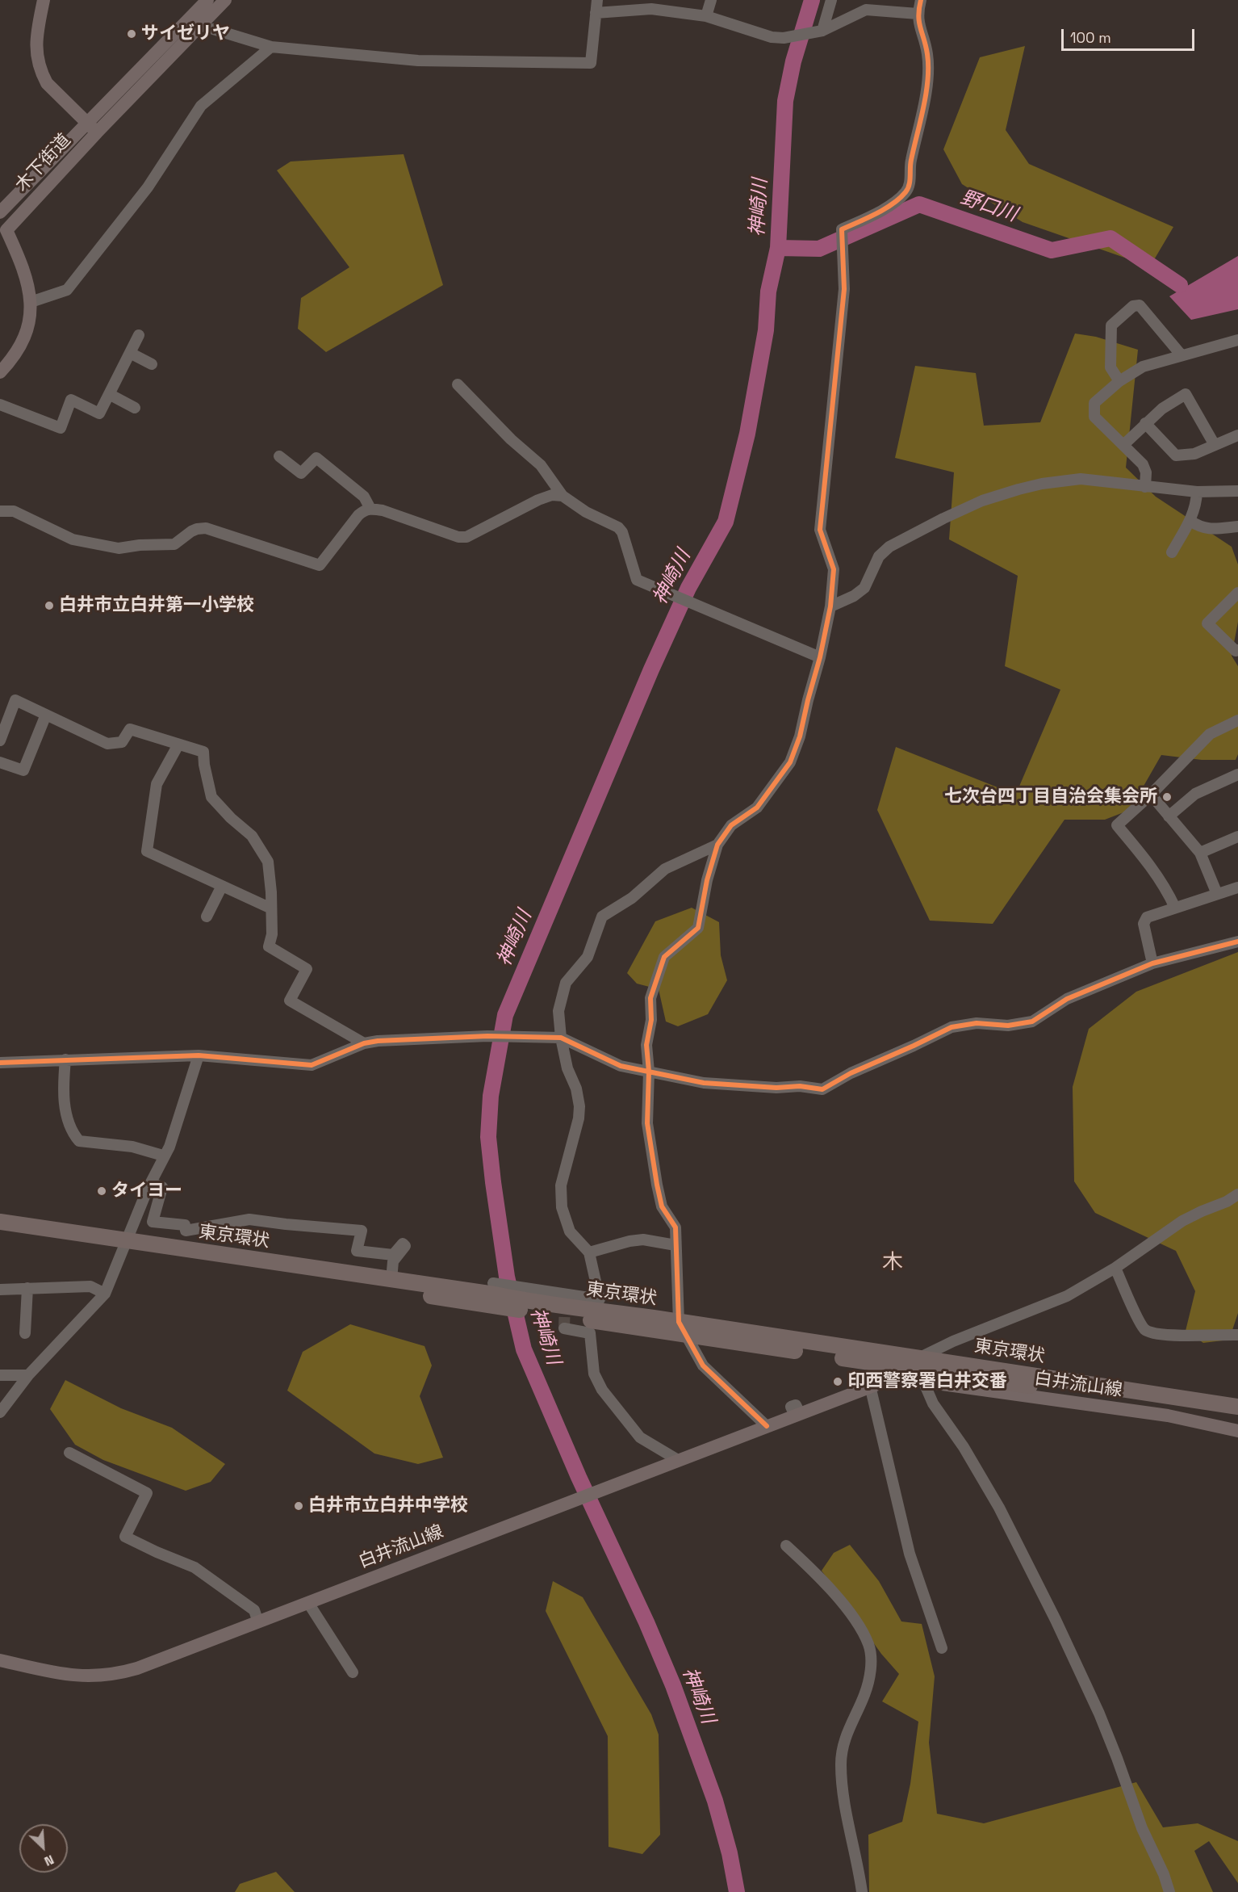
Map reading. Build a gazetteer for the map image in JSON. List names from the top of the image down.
{
  "streets": {
    "highway": ["東京環状"],
    "main road": ["木下街道", "白井流山線"]
  },
  "crossings": [
    ["東京環状", "白井流山線"]
  ],
  "districts": ["木"],
  "water": ["野口川", "神崎川"],
  "places": [
    "サイゼリヤ",
    "白井市立白井第一小学校",
    "七次台四丁目自治会集会所",
    "タイヨー",
    "印西警察署白井交番",
    "白井市立白井中学校"
  ],
  "scale_bar": "100 m",
  "north": "bottom right"
}
